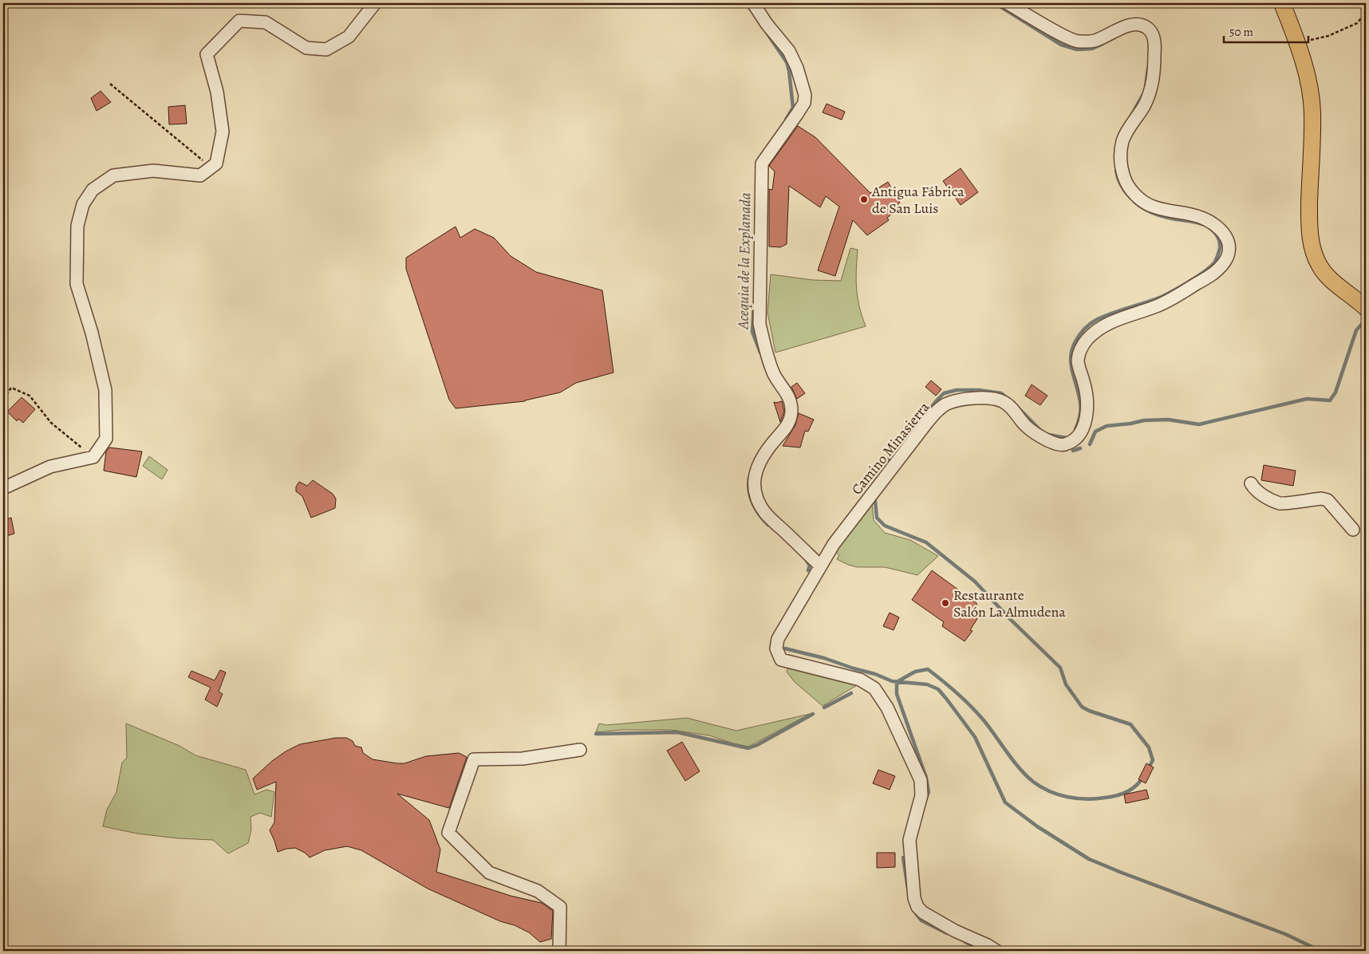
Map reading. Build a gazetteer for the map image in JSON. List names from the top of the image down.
{
  "streets": {
    "street": ["Camino Minasierra"]
  },
  "water": ["Acequia de la Explanada"],
  "places": ["Antigua Fábrica de San Luis", "Restaurante Salón La Almudena"],
  "scale_bar": "50 m"
}
